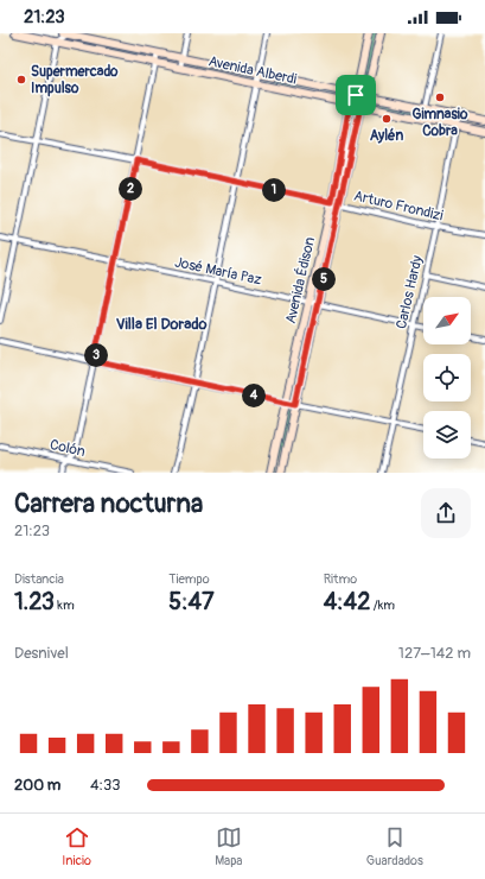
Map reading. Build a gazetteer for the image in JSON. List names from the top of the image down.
{
  "streets": {
    "main road": ["Avenida Alberdi", "Avenida Édison"],
    "street": [
      "Arturo Frondizi",
      "José María Paz",
      "Carlos Hardy",
      "Colón"
    ]
  },
  "crossings": [
    ["Avenida Alberdi", "Avenida Édison"],
    ["Avenida Alberdi", "Carlos Hardy"],
    ["Arturo Frondizi", "Avenida Édison"],
    ["Arturo Frondizi", "Carlos Hardy"],
    ["José María Paz", "Avenida Édison"],
    ["José María Paz", "Carlos Hardy"]
  ],
  "districts": ["Villa El Dorado"],
  "places": ["Supermercado Impulso", "Gimnasio Cobra", "Aylén"],
  "north": "top right",
  "page": {
    "status": "21:23",
    "pins": [
      "2",
      "1",
      "5",
      "3",
      "4"
    ],
    "heading": ["Carrera nocturna", "21:23"],
    "stats": [
      ["Distancia", "1.23 km"],
      ["Tiempo", "5:47"],
      ["Ritmo", "4:42 /km"]
    ],
    "chart": ["Desnivel", "127–142 m"],
    "list": [
      {
        "name": "200 m",
        "note": "4:33"
      }
    ],
    "tabs": ["Inicio", "Mapa", "Guardados"]
  }
}
